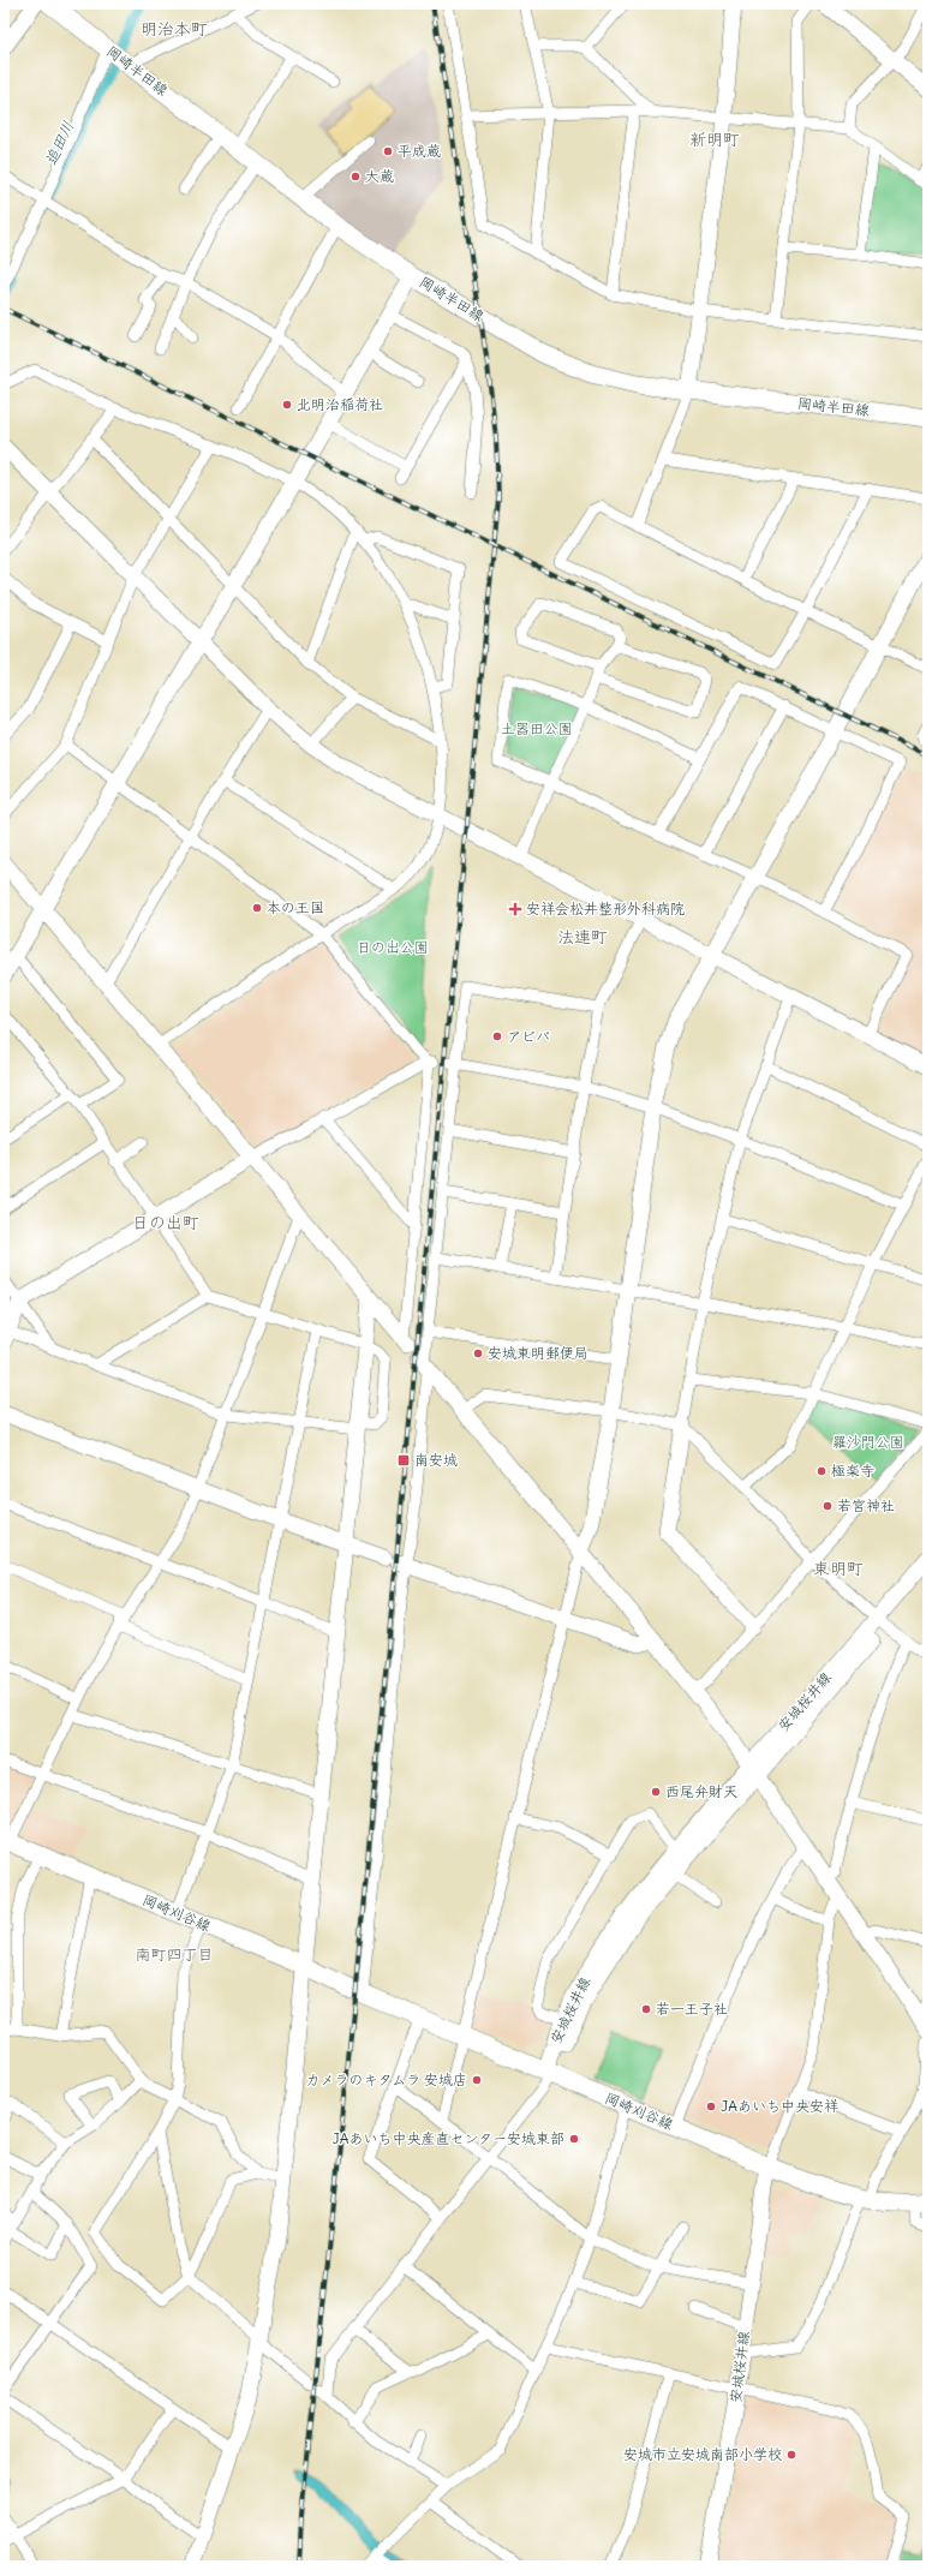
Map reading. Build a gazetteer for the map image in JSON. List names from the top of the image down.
{
  "streets": {
    "main road": ["岡崎半田線", "岡崎刈谷線"],
    "street": ["安城桜井線"]
  },
  "crossings": [
    ["安城桜井線", "岡崎刈谷線"]
  ],
  "districts": [
    "明治本町",
    "新明町",
    "法連町",
    "日の出町",
    "東明町",
    "南町四丁目"
  ],
  "water": ["追田川"],
  "parks": ["土器田公園", "日の出公園", "羅沙門公園"],
  "places": {
    "other": [
      "平成蔵",
      "大蔵",
      "北明治稲荷社",
      "本の王国",
      "アビバ",
      "安城東明郵便局",
      "極楽寺",
      "若宮神社",
      "西尾弁財天",
      "若一王子社",
      "カメラのキタムラ 安城店",
      "JAあいち中央安祥",
      "JAあいち中央産直センター安城東部",
      "安城市立安城南部小学校"
    ],
    "health": ["安祥会松井整形外科病院"],
    "transit": ["南安城"]
  }
}
